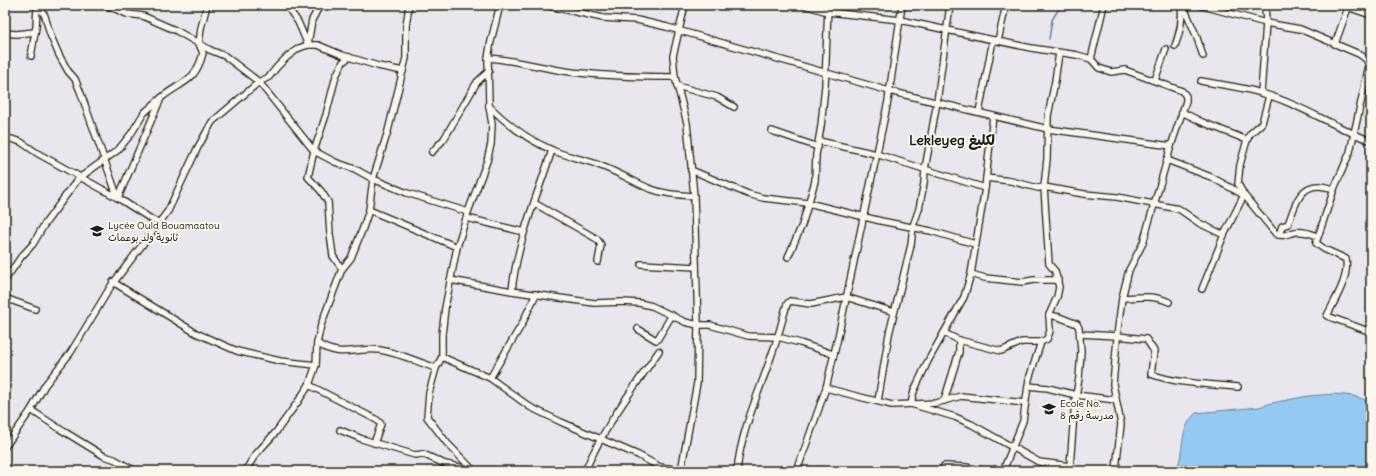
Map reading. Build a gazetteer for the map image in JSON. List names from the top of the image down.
{
  "districts": ["Lekleyeg لكليغ"],
  "places": {
    "school or university": ["Lycée Ould Bouamaatou ثانوية ولد بوعمات", "Ecole No. 8 مدرسة رقم"]
  }
}
